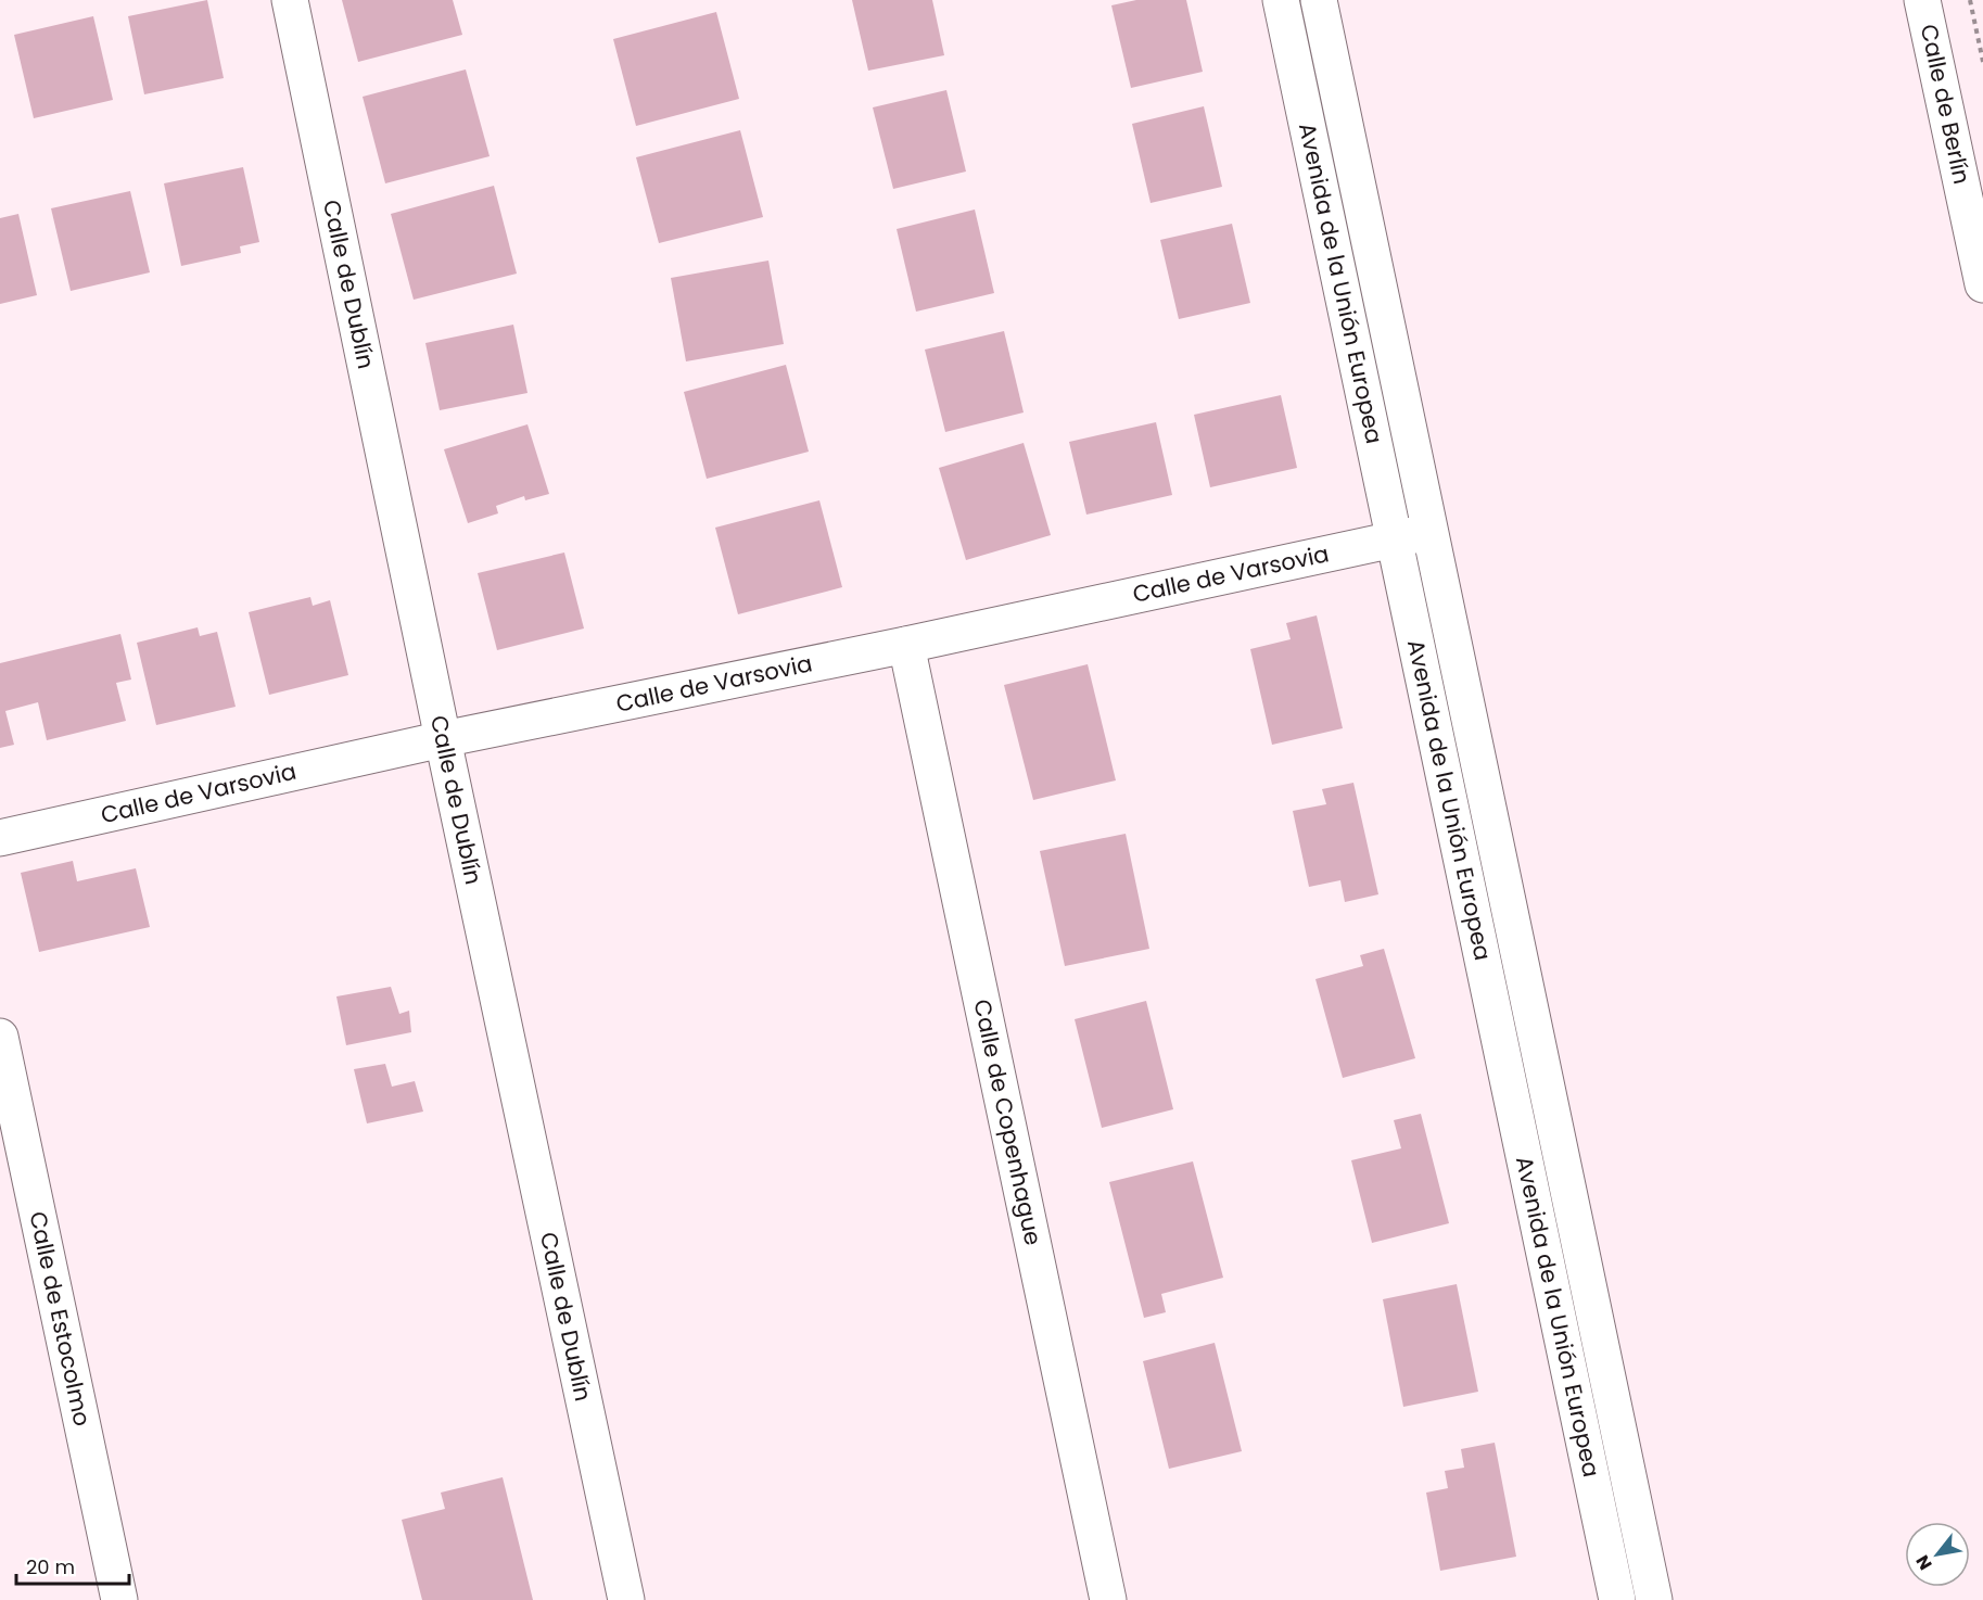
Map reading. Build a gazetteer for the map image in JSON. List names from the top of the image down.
{
  "streets": {
    "street": [
      "Calle de Berlín",
      "Avenida de la Unión Europea",
      "Calle de Dublín",
      "Calle de Varsovia",
      "Calle de Copenhague",
      "Calle de Estocolmo"
    ]
  },
  "crossings": [
    ["Avenida de la Unión Europea", "Calle de Varsovia"],
    ["Calle de Dublín", "Calle de Varsovia"],
    ["Calle de Varsovia", "Calle de Copenhague"]
  ],
  "scale_bar": "20 m",
  "north": "bottom left"
}
